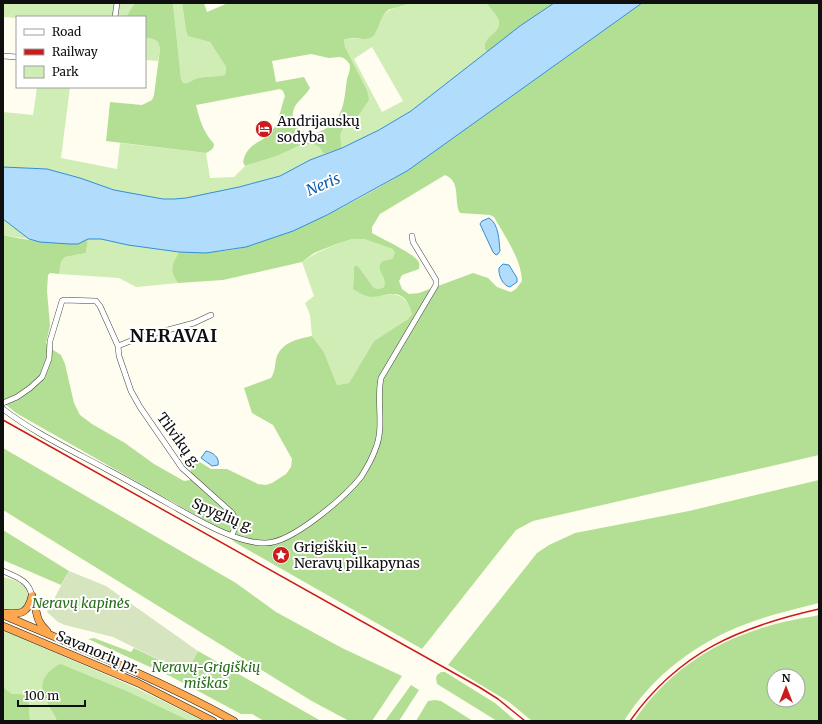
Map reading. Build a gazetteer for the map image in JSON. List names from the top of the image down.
{
  "streets": {
    "highway": ["Savanorių pr."],
    "street": ["Tilvikų g.", "Spyglių g."]
  },
  "crossings": [
    ["Tilvikų g.", "Spyglių g."]
  ],
  "districts": ["NERAVAI"],
  "water": ["Neris"],
  "parks": ["Neravų kapinės", "Neravų-Grigiškių miškas"],
  "places": {
    "hotel": ["Andrijauskų sodyba"],
    "place": ["Grigiškių - Neravų pilkapynas"]
  },
  "legend": ["Road", "Railway", "Park"],
  "scale_bar": "100 m",
  "north": "top"
}
